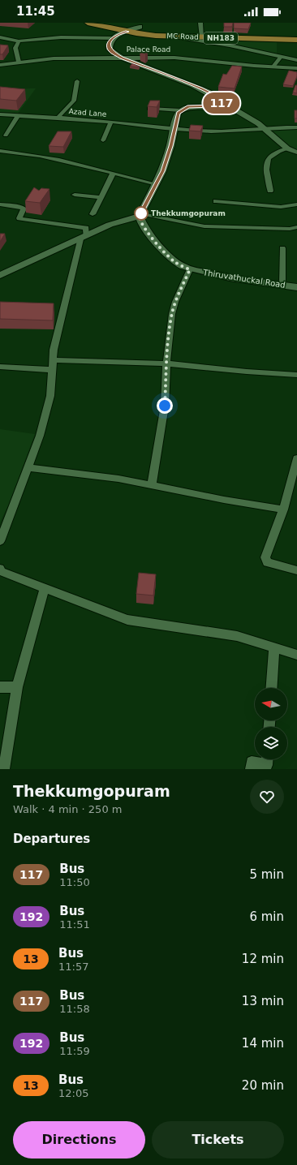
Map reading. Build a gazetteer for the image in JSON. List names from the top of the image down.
{
  "streets": {
    "highway": ["MC Road", "NH183"],
    "main road": ["Palace Road", "Thiruvathuckal Road"],
    "street": ["Azad Lane"]
  },
  "crossings": [
    ["MC Road", "NH183"]
  ],
  "places": ["Thekkumgopuram"],
  "lines": ["bus line 117"],
  "north": "left",
  "page": {
    "status": "11:45",
    "on_map": "117",
    "heading": [
      ["Thekkumgopuram", "Walk · 4 min · 250 m"],
      "Departures"
    ],
    "list": [
      {
        "mark": "117",
        "name": "Bus",
        "note": "11:50",
        "value": "5 min"
      },
      {
        "mark": "192",
        "name": "Bus",
        "note": "11:51",
        "value": "6 min"
      },
      {
        "mark": "13",
        "name": "Bus",
        "note": "11:57",
        "value": "12 min"
      },
      {
        "mark": "117",
        "name": "Bus",
        "note": "11:58",
        "value": "13 min"
      },
      {
        "mark": "192",
        "name": "Bus",
        "note": "11:59",
        "value": "14 min"
      },
      {
        "mark": "13",
        "name": "Bus",
        "note": "12:05",
        "value": "20 min"
      }
    ],
    "buttons": ["Directions", "Tickets"]
  }
}
